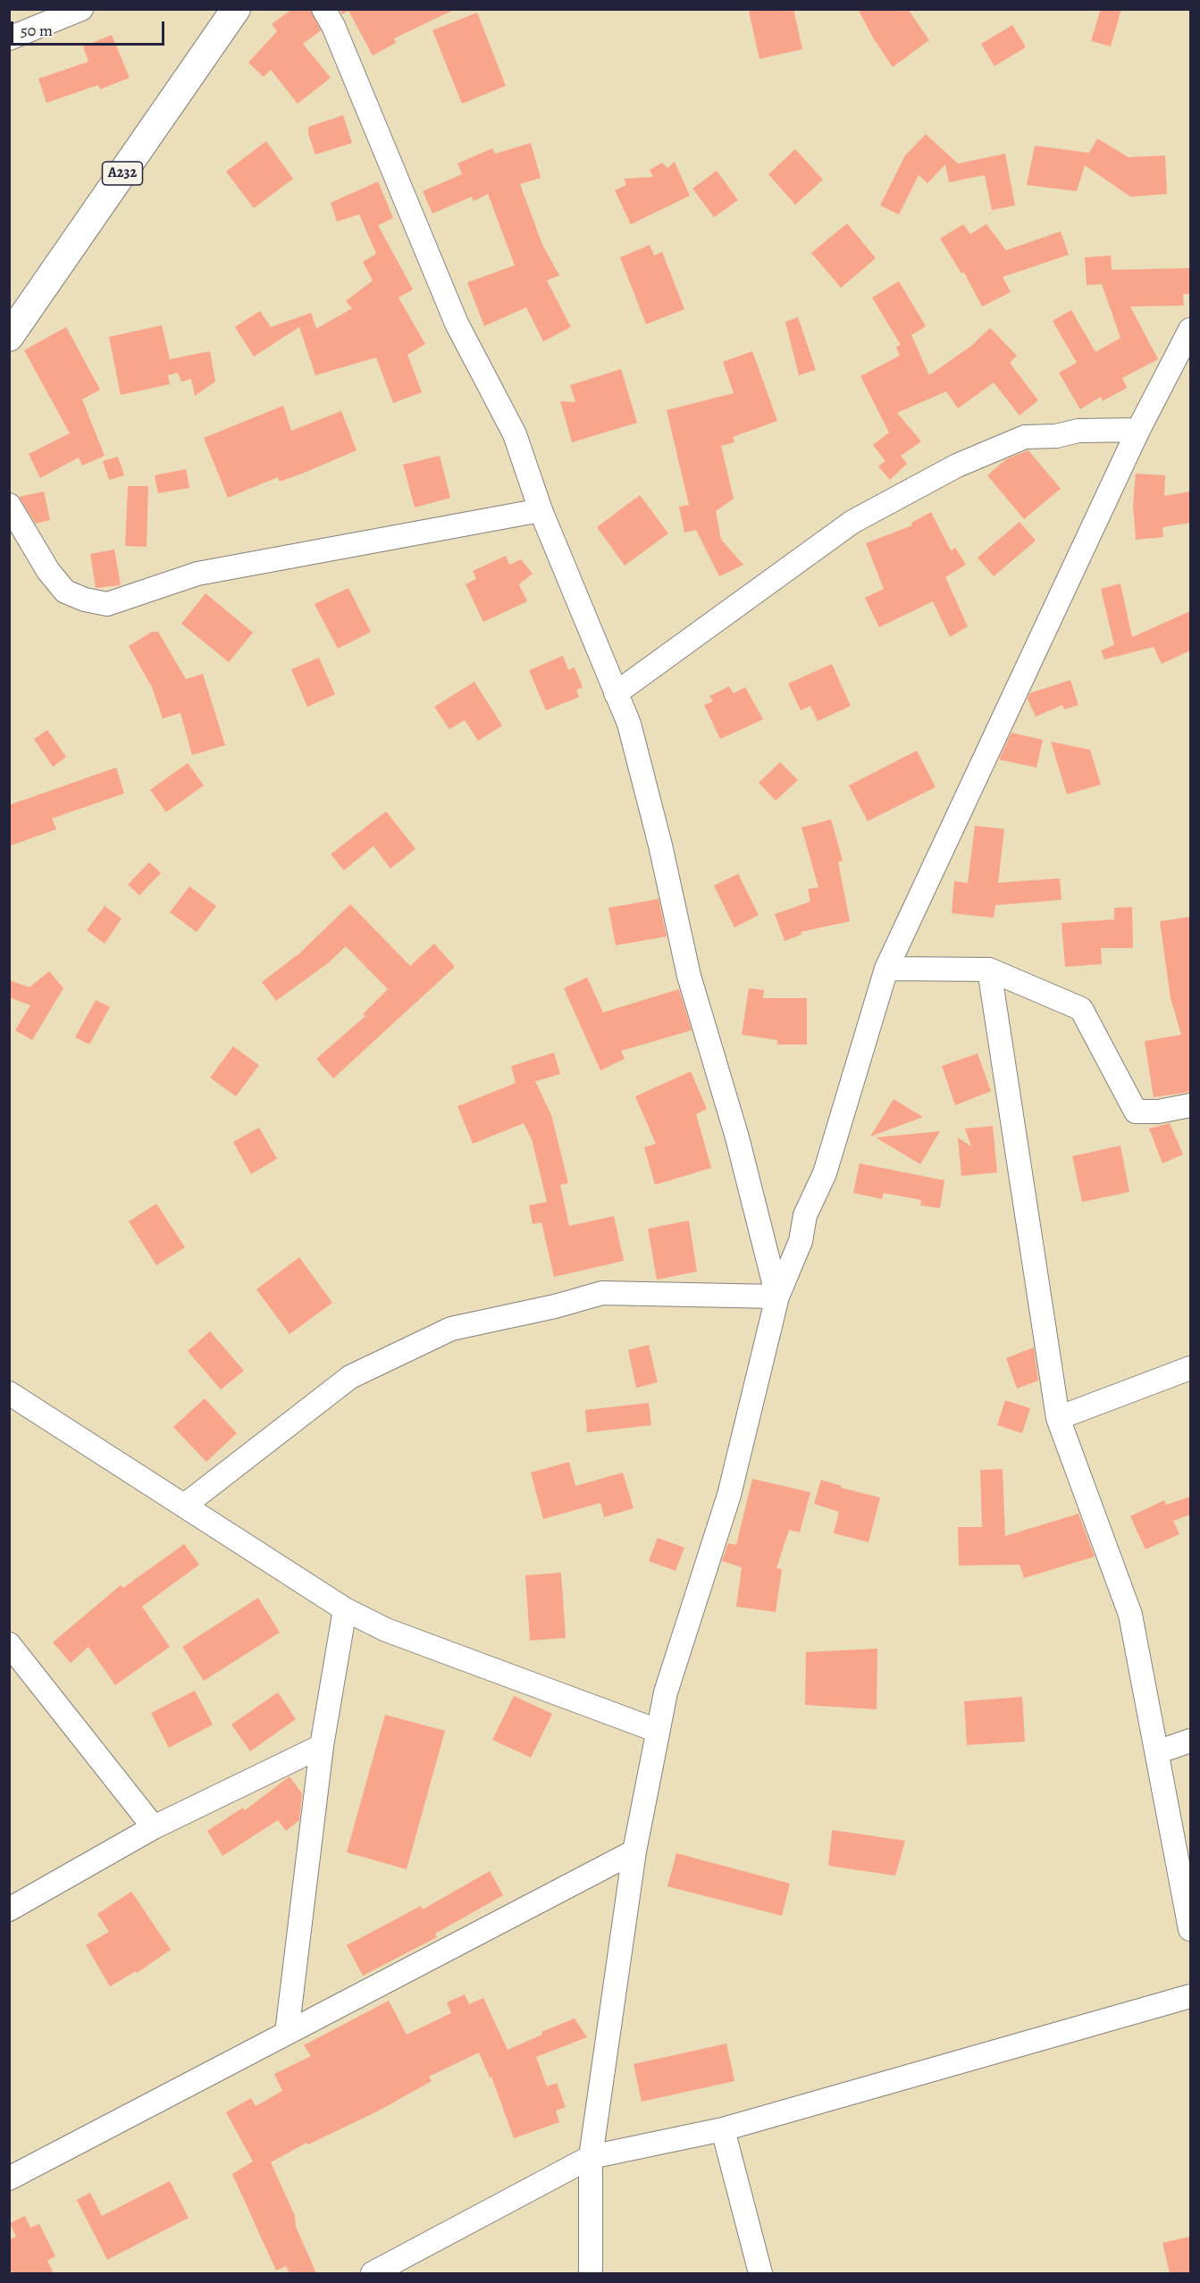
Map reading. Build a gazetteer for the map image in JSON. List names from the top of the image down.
{
  "streets": {
    "main road": ["A232"]
  },
  "scale_bar": "50 m"
}
